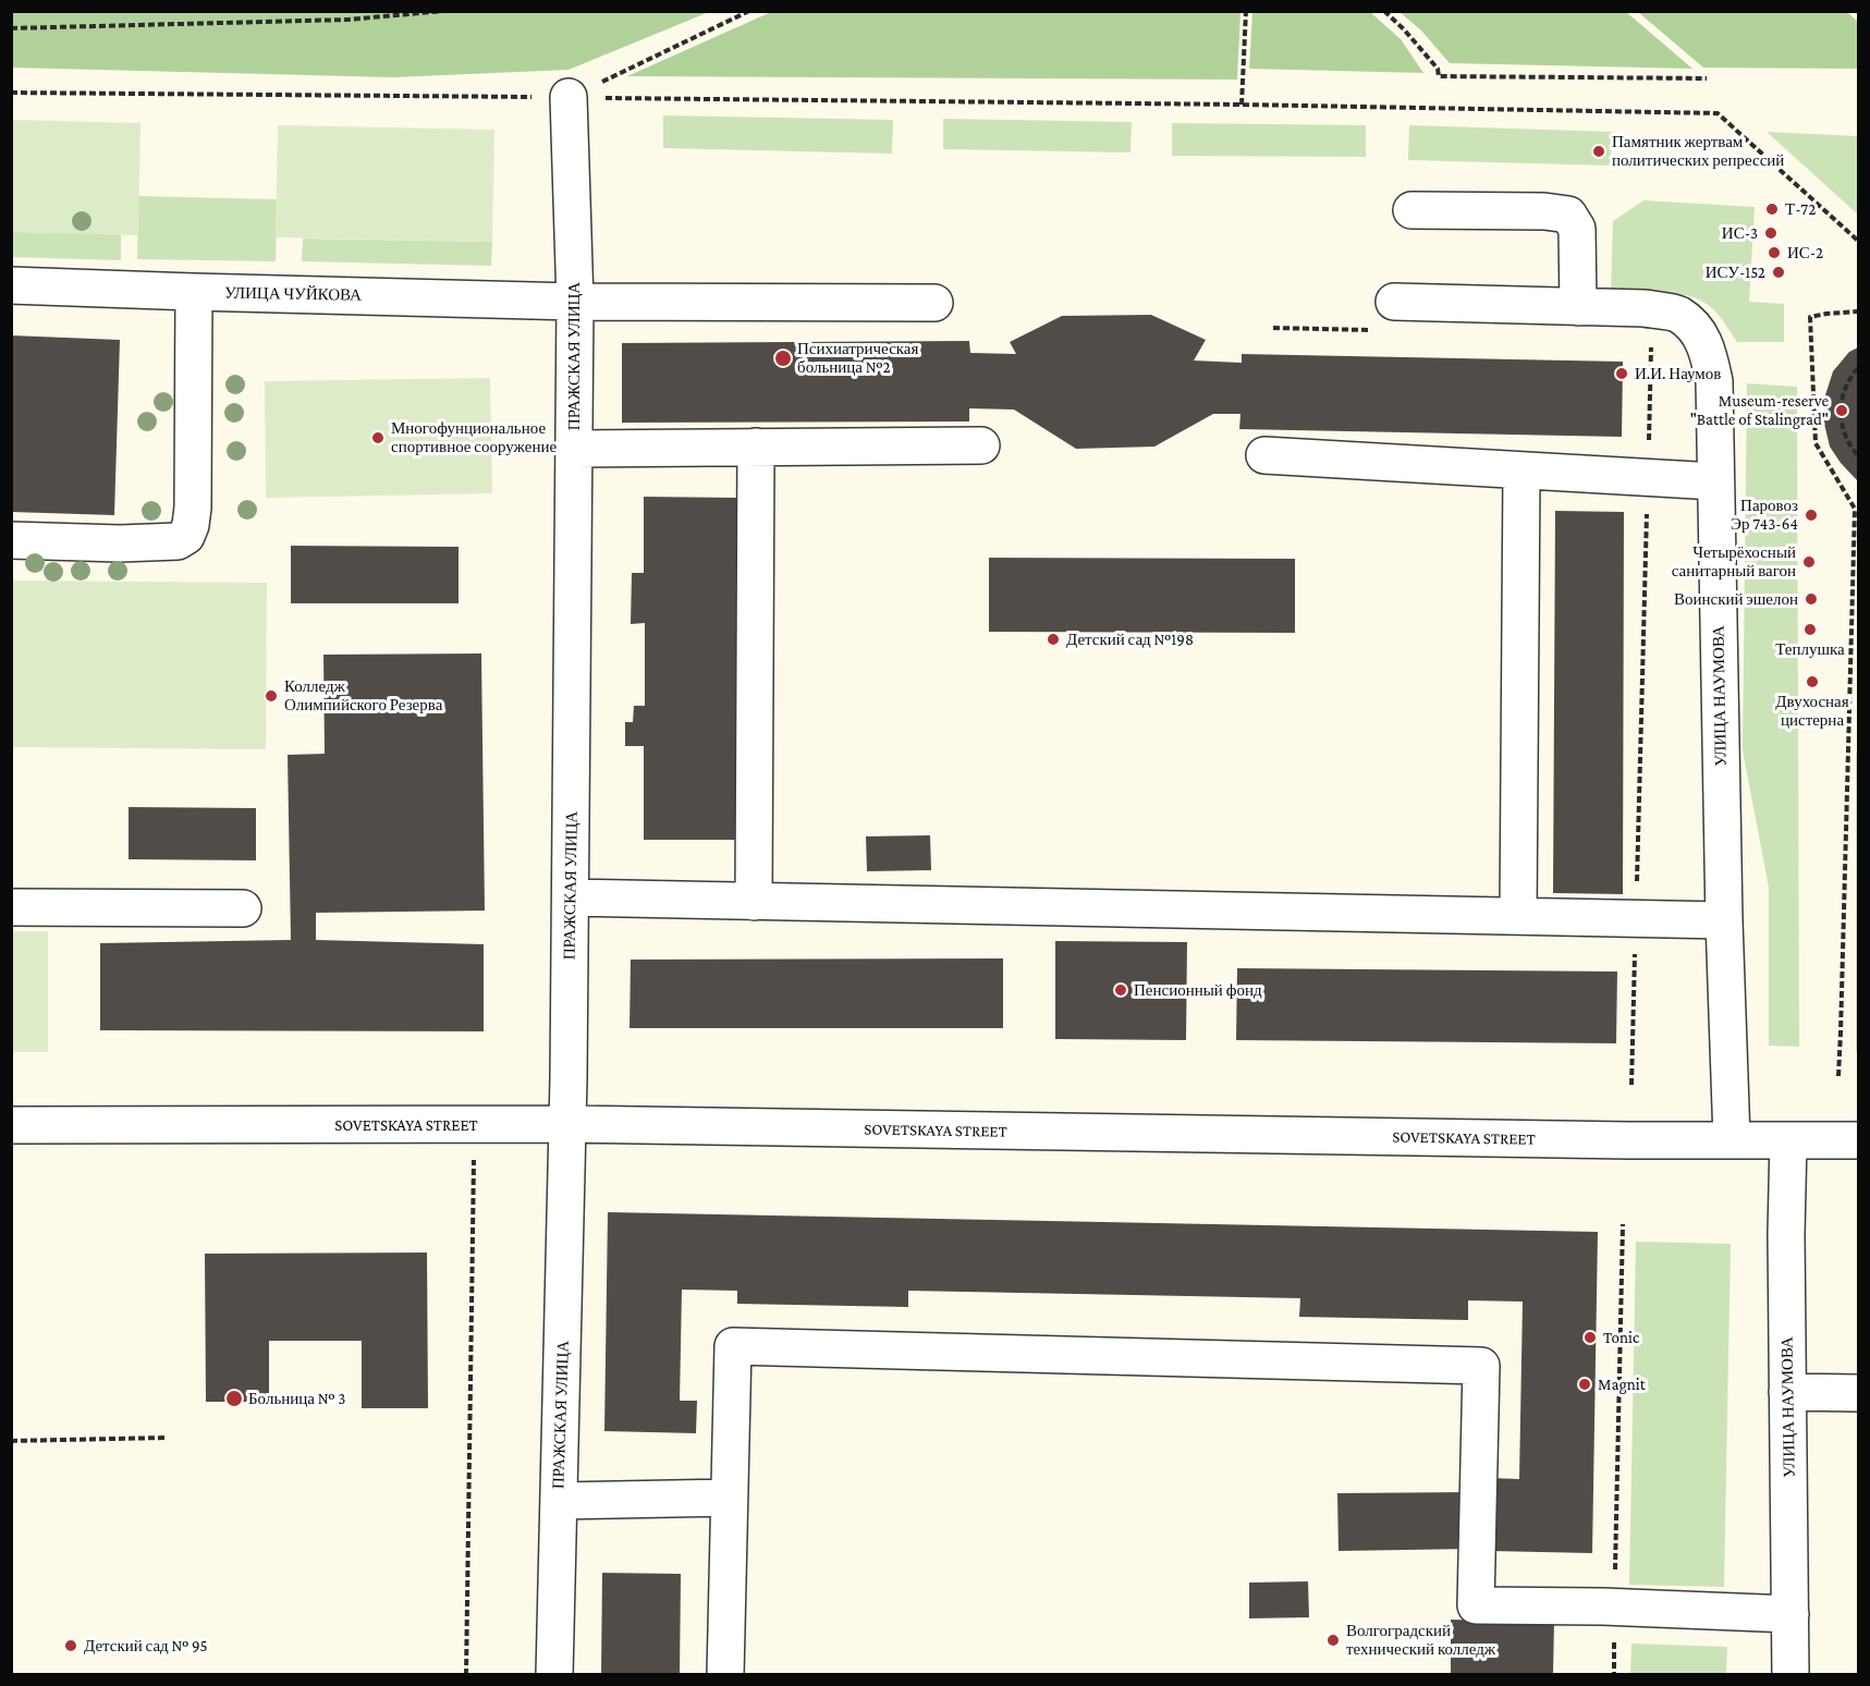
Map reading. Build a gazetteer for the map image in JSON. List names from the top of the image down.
{
  "streets": {
    "street": [
      "УЛИЦА ЧУЙКОВА",
      "ПРАЖСКАЯ УЛИЦА",
      "УЛИЦА НАУМОВА",
      "SOVETSKAYA STREET"
    ]
  },
  "crossings": [
    ["УЛИЦА ЧУЙКОВА", "ПРАЖСКАЯ УЛИЦА"],
    ["ПРАЖСКАЯ УЛИЦА", "SOVETSKAYA STREET"],
    ["УЛИЦА НАУМОВА", "SOVETSKAYA STREET"]
  ],
  "places": [
    "Памятник жертвам политических репрессий",
    "Т-72",
    "ИС-3",
    "ИС-2",
    "ИСУ-152",
    "Психиатрическая больница №2",
    "И.И. Наумов",
    "Museum-reserve \"Battle of Stalingrad\"",
    "Многофунциональное спортивное сооружение",
    "Паровоз Эр 743-64",
    "Четырёхосный санитарный вагон",
    "Воинский эшелон",
    "Теплушка",
    "Детский сад №198",
    "Двухосная цистерна",
    "Колледж Олимпийского Резерва",
    "Пенсионный фонд",
    "Tonic",
    "Magnit",
    "Больница № 3",
    "Волгоградский технический колледж",
    "Детский сад № 95"
  ]
}
